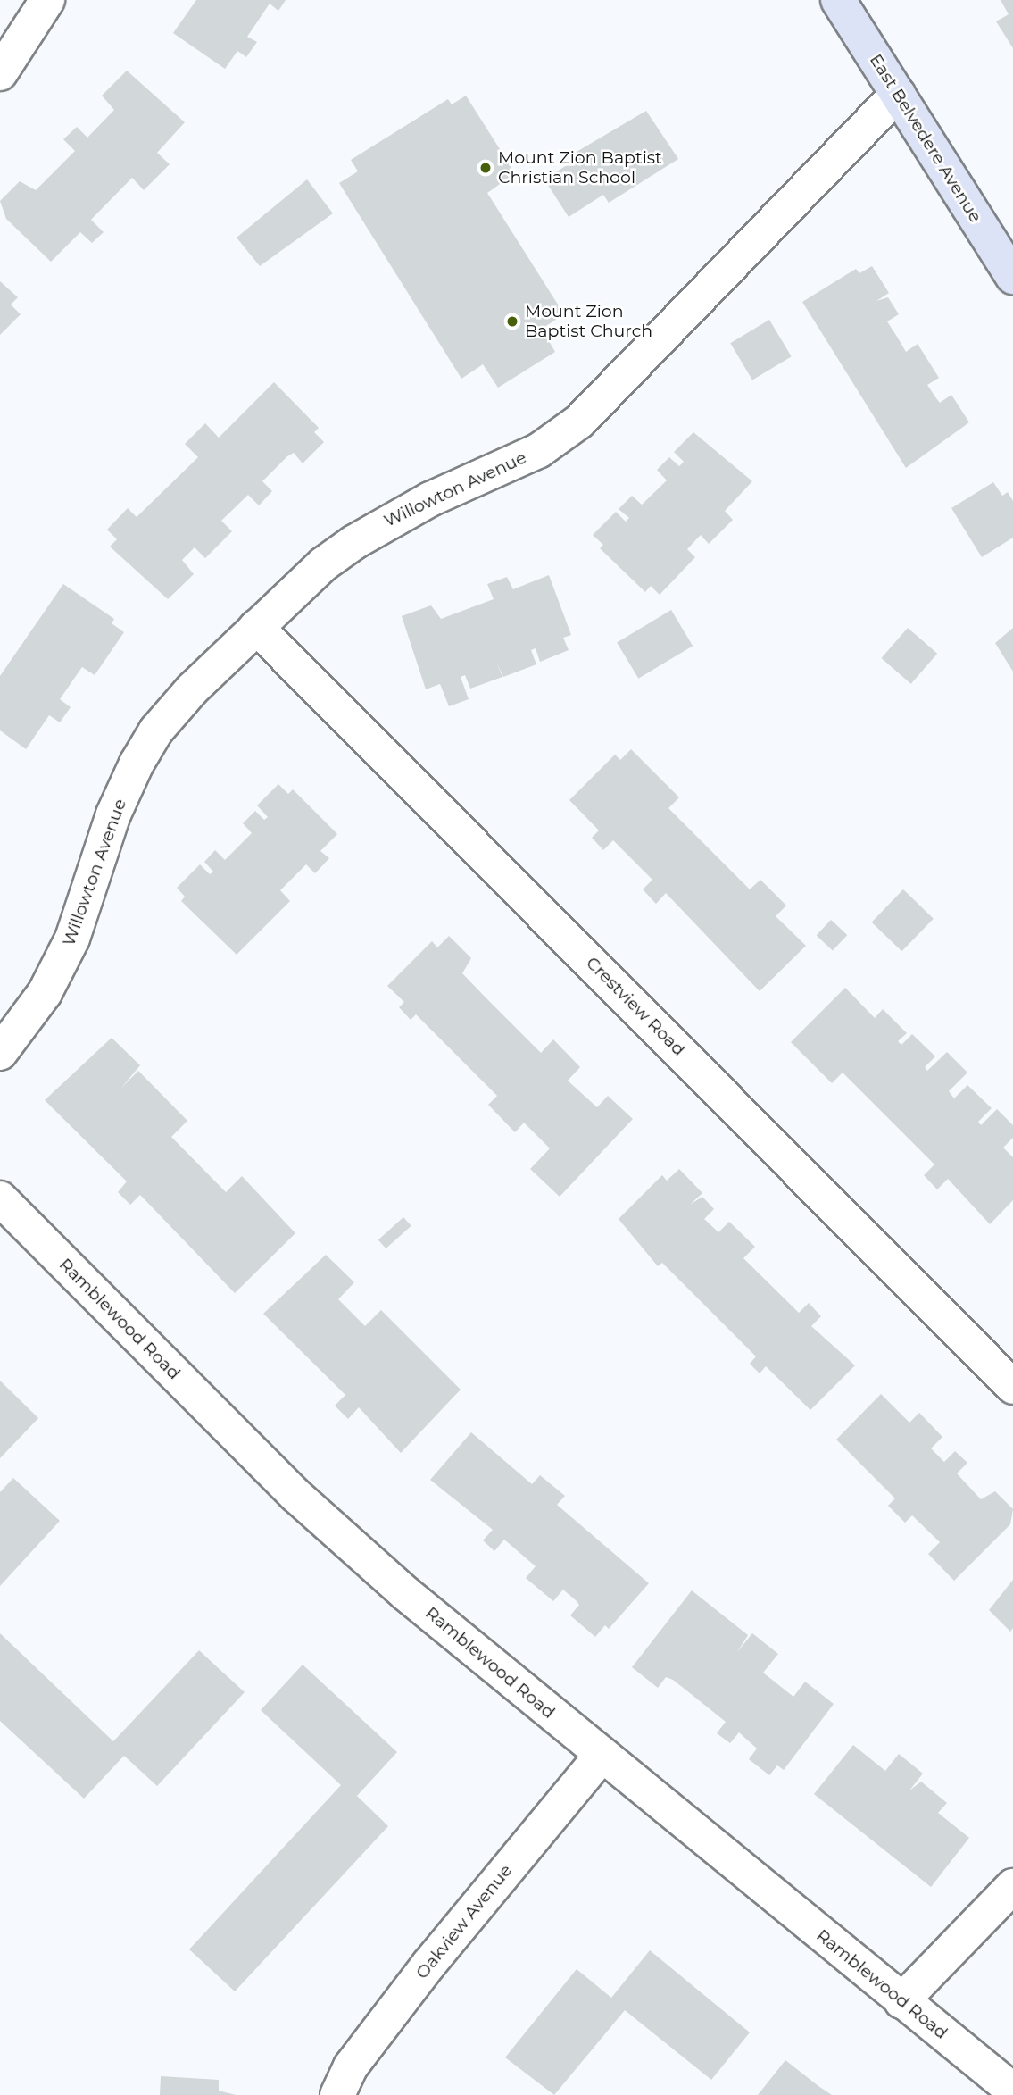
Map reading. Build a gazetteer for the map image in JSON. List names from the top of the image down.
{
  "streets": {
    "main road": ["East Belvedere Avenue"],
    "street": [
      "Willowton Avenue",
      "Crestview Road",
      "Ramblewood Road",
      "Oakview Avenue"
    ]
  },
  "crossings": [
    ["East Belvedere Avenue", "Willowton Avenue"],
    ["Willowton Avenue", "Crestview Road"],
    ["Ramblewood Road", "Oakview Avenue"]
  ],
  "places": ["Mount Zion Baptist Christian School", "Mount Zion Baptist Church"]
}
